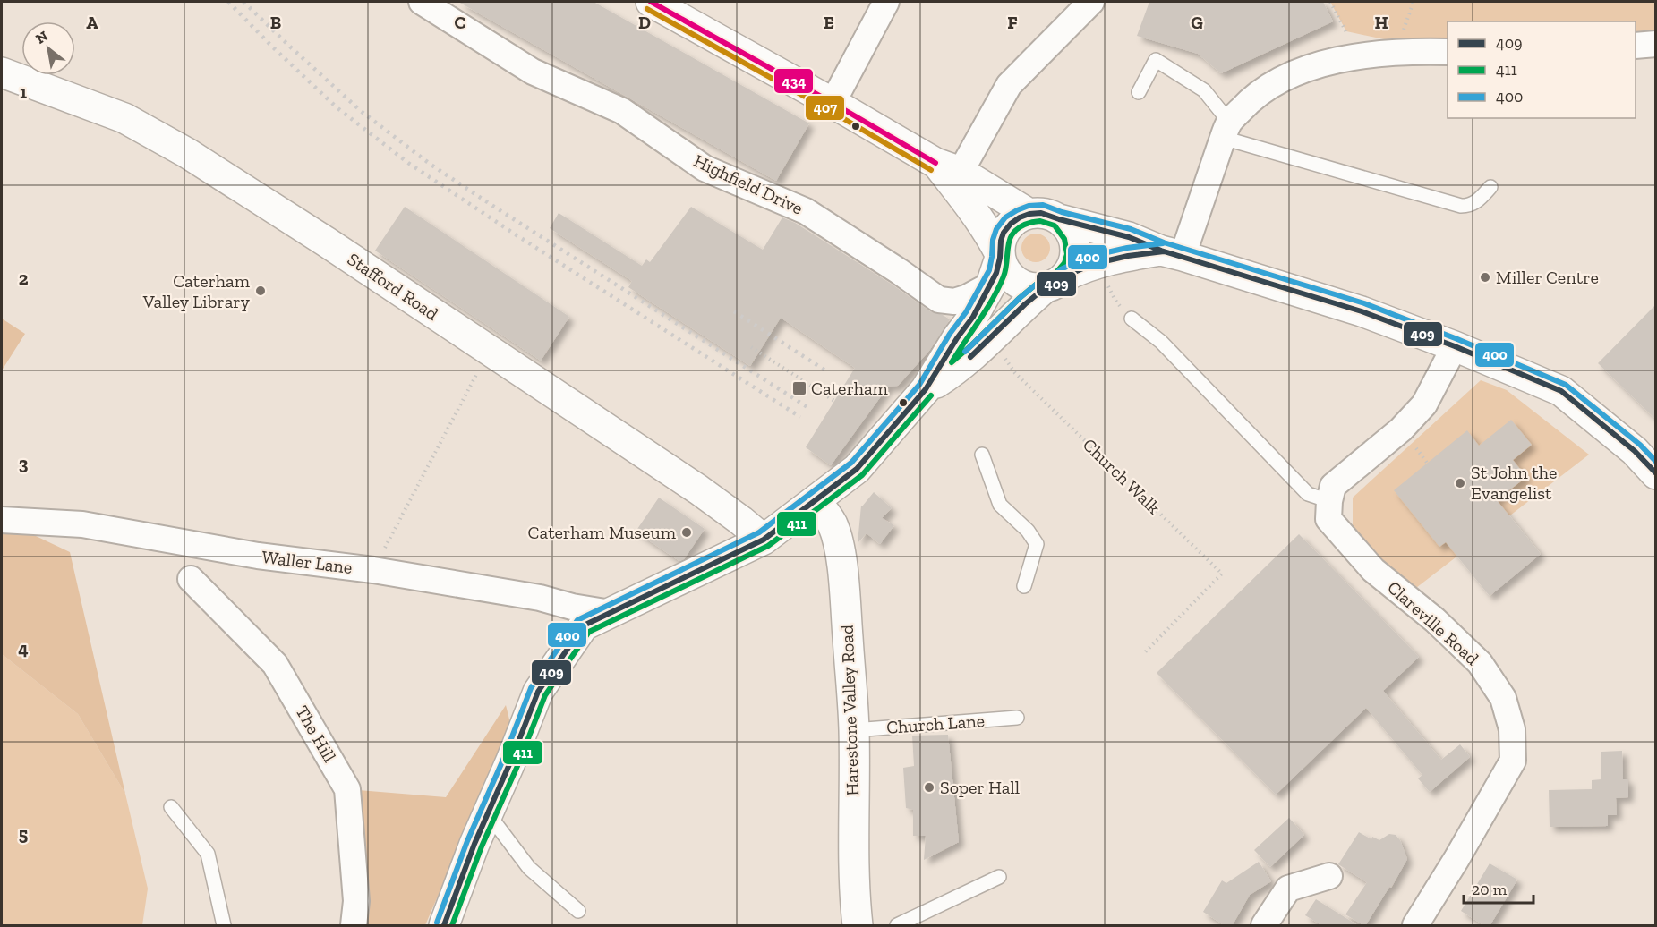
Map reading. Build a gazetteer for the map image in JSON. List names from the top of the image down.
{
  "streets": {
    "main road": ["Stafford Road", "Harestone Valley Road"],
    "street": [
      "Highfield Drive",
      "Waller Lane",
      "Clareville Road",
      "The Hill"
    ],
    "lane": ["Church Lane"],
    "path": ["Church Walk"]
  },
  "crossings": [
    ["Harestone Valley Road", "Church Lane"]
  ],
  "places": {
    "other": [
      "Miller Centre",
      "Caterham Valley Library",
      "St John the Evangelist",
      "Caterham Museum",
      "Soper Hall"
    ],
    "transit": ["Caterham"]
  },
  "lines": [
    "transit line 434",
    "transit line 407",
    "transit line 400",
    "transit line 409",
    "transit line 411"
  ],
  "legend": ["409", "411", "400"],
  "scale_bar": "20 m",
  "north": "top left",
  "grid": {
    "columns": [
      "A",
      "B",
      "C",
      "D",
      "E",
      "F",
      "G",
      "H"
    ],
    "rows": [
      "1",
      "2",
      "3",
      "4",
      "5"
    ]
  }
}
